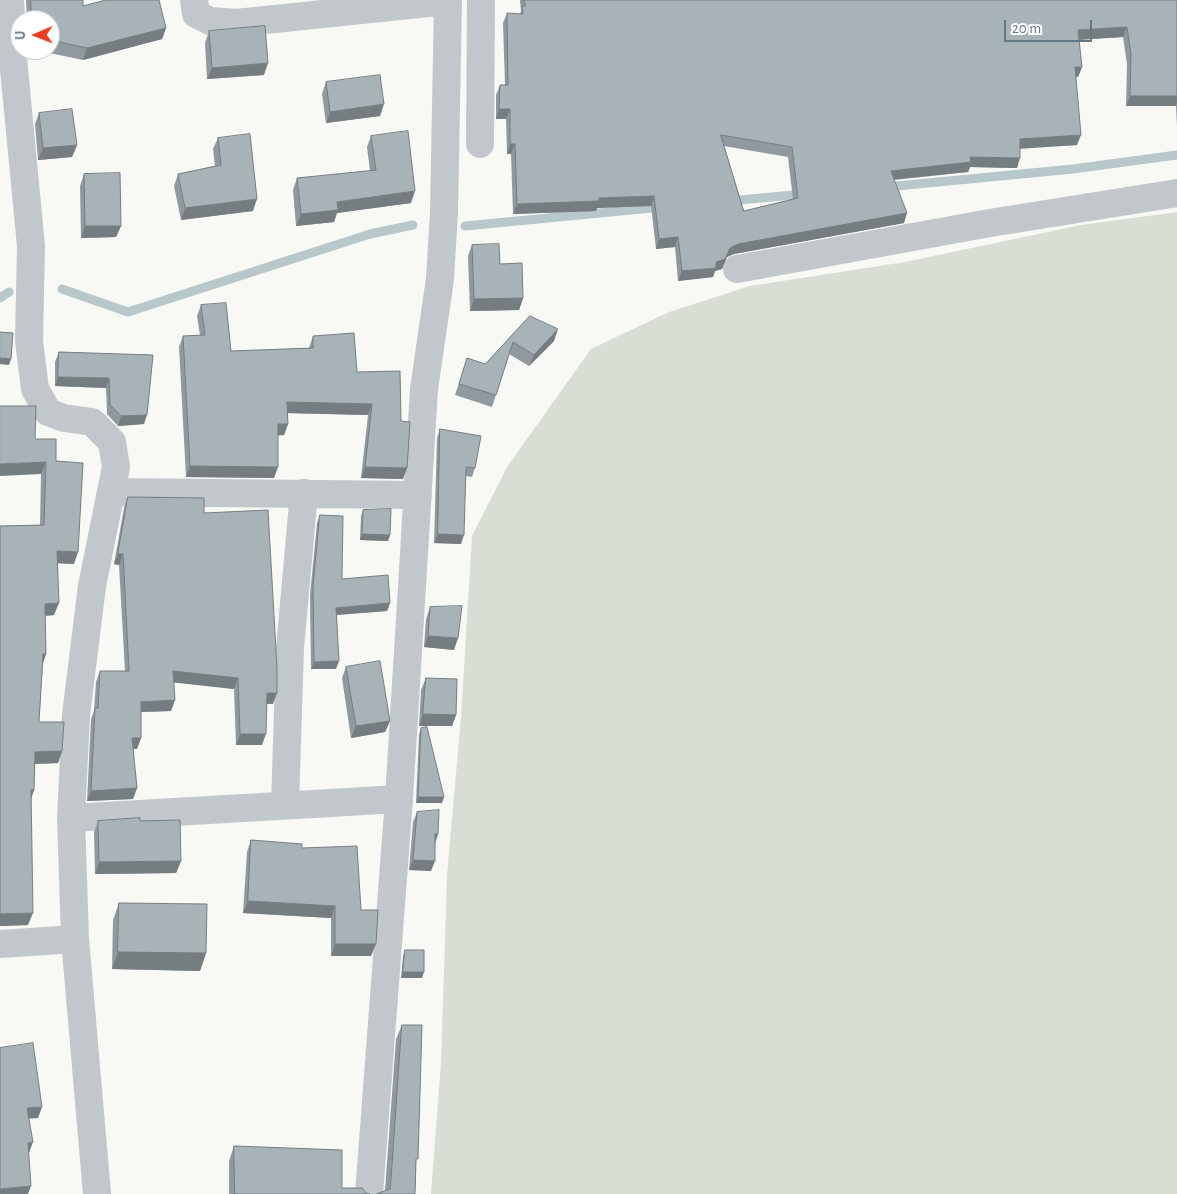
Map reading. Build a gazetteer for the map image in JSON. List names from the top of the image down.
{
  "scale_bar": "20 m",
  "north": "left"
}
